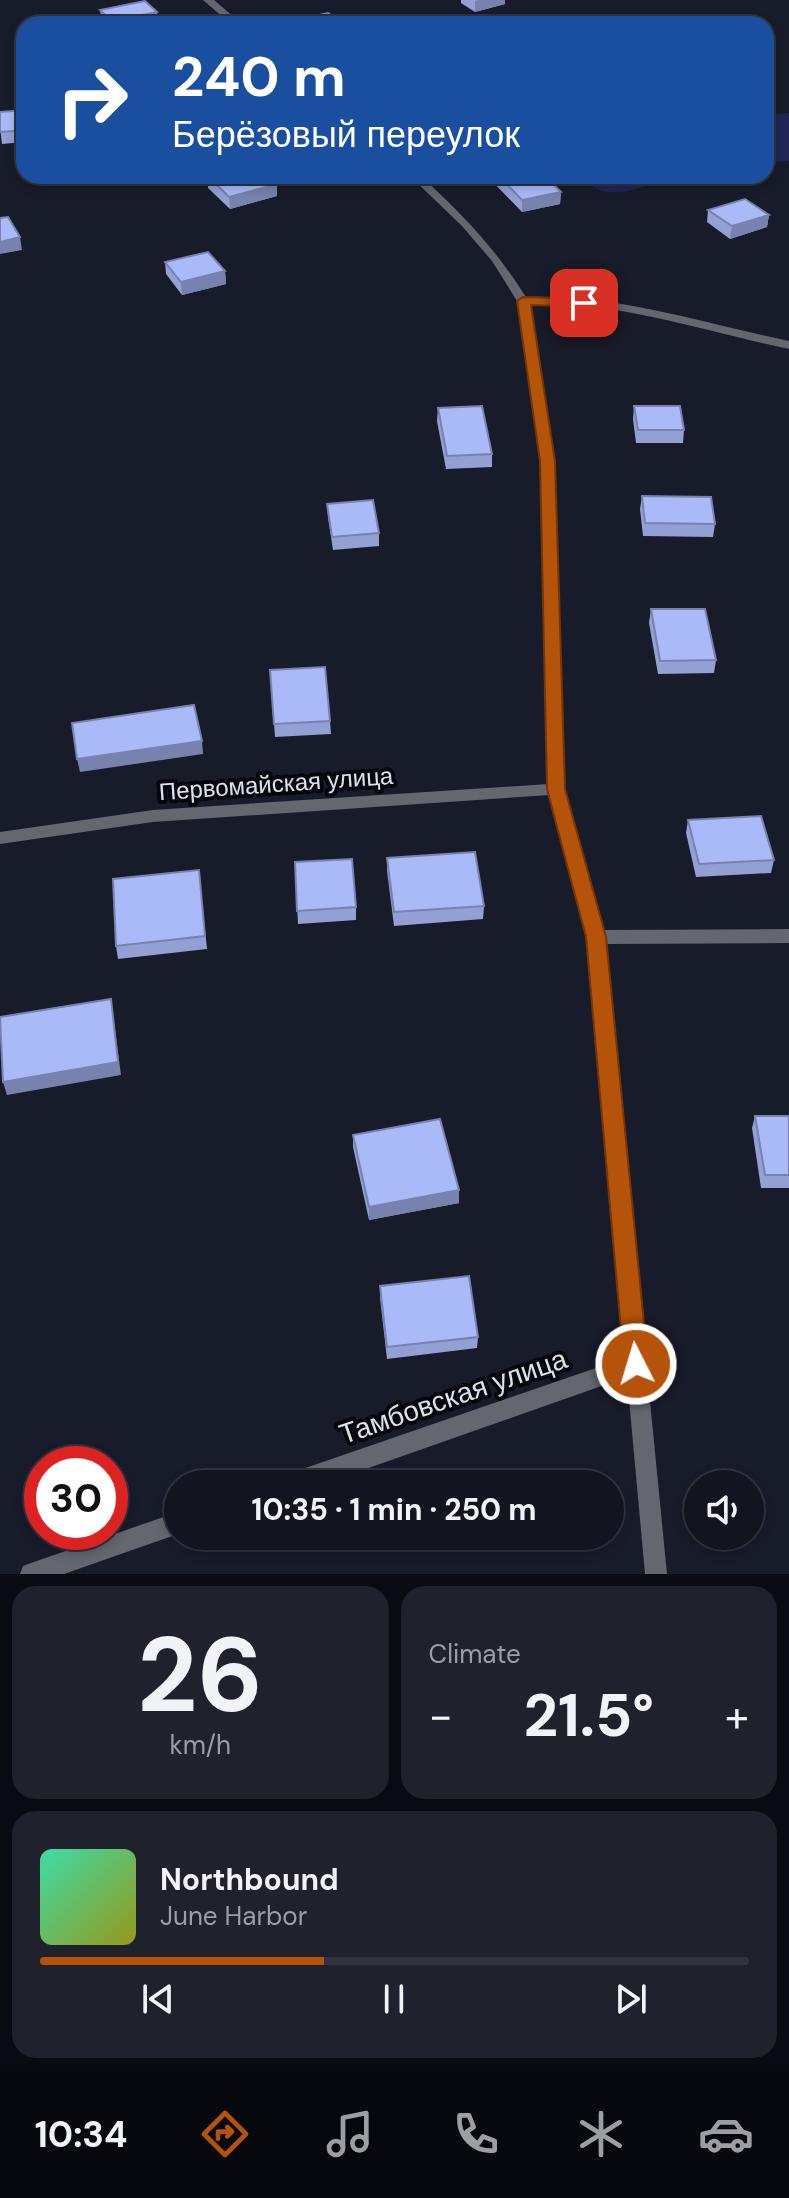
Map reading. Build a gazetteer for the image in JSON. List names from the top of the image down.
{
  "streets": {
    "street": ["Первомайская улица", "Тамбовская улица"]
  },
  "page": {
    "turn": ["240 m", "Берёзовый переулок"],
    "limit": "30",
    "trip": "10:35 · 1 min · 250 m",
    "tile": [
      ["26", "km/h"],
      "Climate"
    ],
    "heat": ["−", "21.5°", "+"],
    "song": ["Northbound", "June Harbor"],
    "tabs": "10:34"
  }
}
